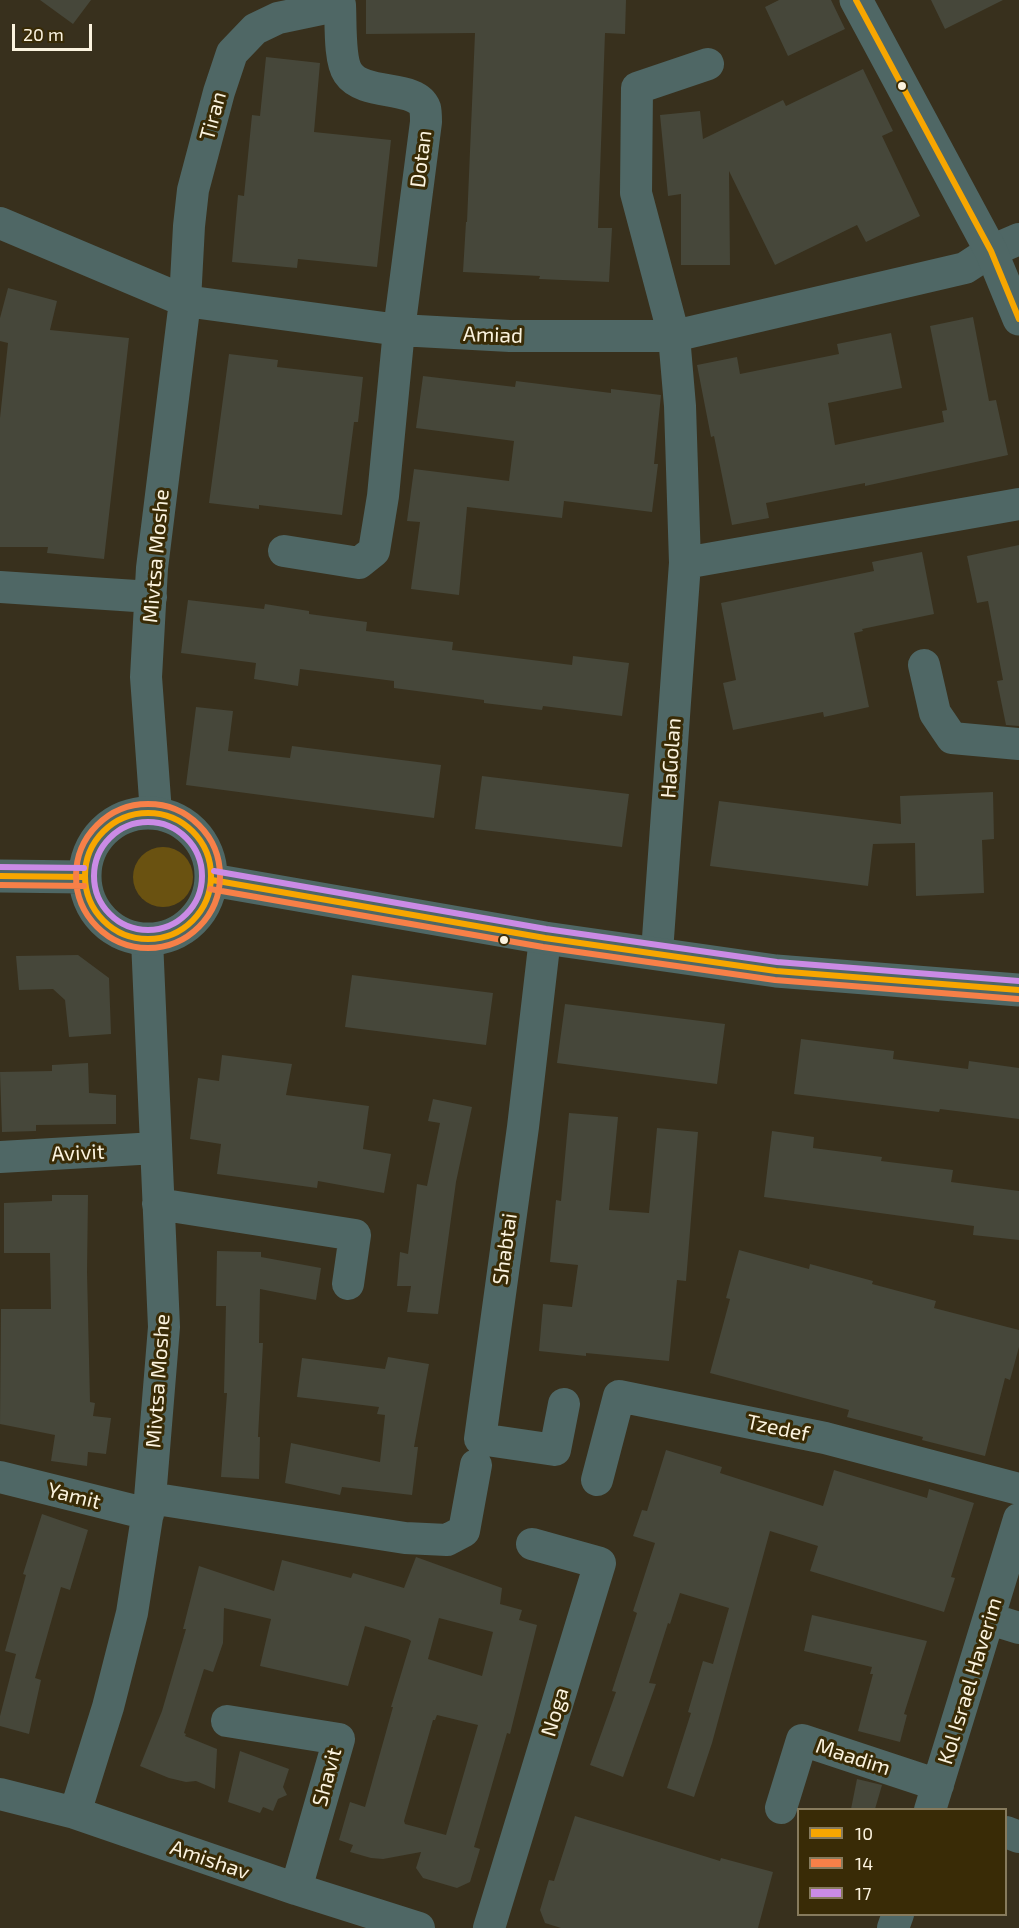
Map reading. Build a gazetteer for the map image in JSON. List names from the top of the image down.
{
  "streets": {
    "street": [
      "Tiran",
      "Dotan",
      "Amiad",
      "Mivtsa Moshe",
      "HaGolan",
      "Avivit",
      "Shabtai",
      "Tzedef",
      "Yamit",
      "Kol Israel Haverim",
      "Noga",
      "Maadim",
      "Shavit",
      "Amishav"
    ]
  },
  "crossings": [
    ["Tiran", "Dotan"],
    ["Tiran", "Amiad"],
    ["Tiran", "Mivtsa Moshe"],
    ["Dotan", "Amiad"],
    ["Amiad", "Mivtsa Moshe"],
    ["Amiad", "HaGolan"],
    ["Mivtsa Moshe", "Avivit"],
    ["Mivtsa Moshe", "Yamit"],
    ["Mivtsa Moshe", "Amishav"],
    ["Kol Israel Haverim", "Maadim"],
    ["Shavit", "Amishav"]
  ],
  "lines": ["transit line 10", "transit line 14", "transit line 17"],
  "legend": ["10", "14", "17"],
  "scale_bar": "20 m"
}
